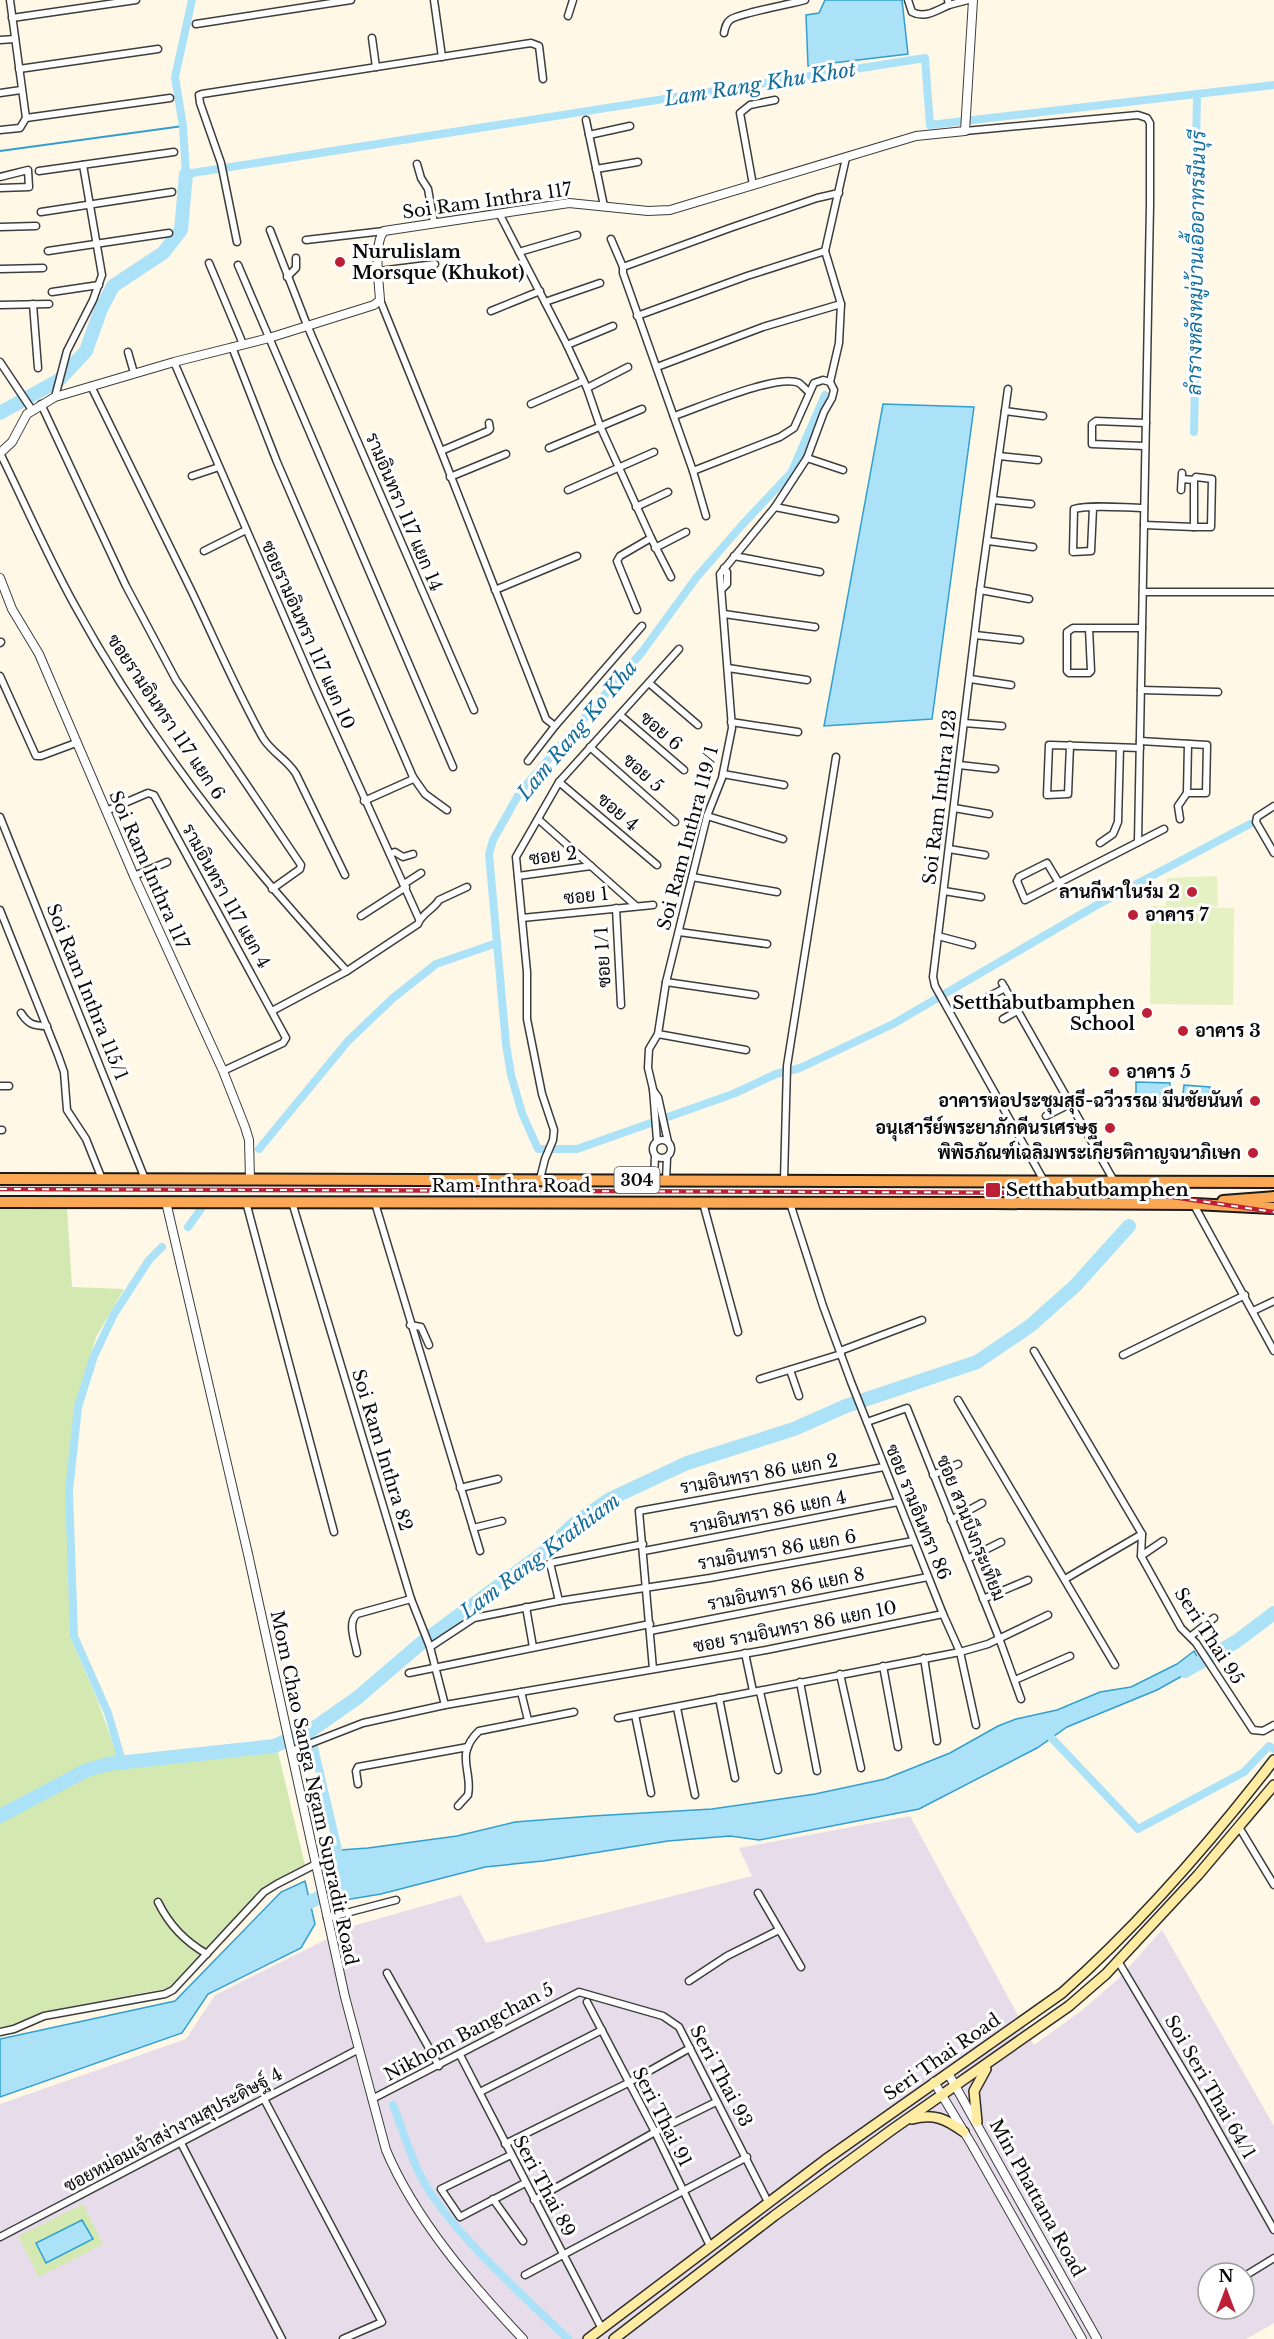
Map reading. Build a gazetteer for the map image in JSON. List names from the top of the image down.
{
  "streets": {
    "highway": ["304", "Ram Inthra Road"],
    "main road": ["Seri Thai Road"],
    "street": [
      "Soi Ram Inthra 117",
      "รามอินทรา 117 แยก 14",
      "ซอยรามอินทรา 117 แยก 10",
      "ซอยรามอินทรา 117 แยก 6",
      "ซอย 6",
      "ซอย 5",
      "Soi Ram Inthra 123",
      "ซอย 4",
      "Soi Ram Inthra 119/1",
      "ซอย 2",
      "รามอินทรา 117 แยก 4",
      "ซอย 1",
      "ซอย 1/1",
      "Soi Ram Inthra 115/1",
      "Soi Ram Inthra 82",
      "รามอินทรา 86 แยก 2",
      "รามอินทรา 86 แยก 4",
      "ซอย รามอินทรา 86",
      "ซอย สวนบึงกระเทียม",
      "รามอินทรา 86 แยก 6",
      "รามอินทรา 86 แยก 8",
      "ซอย รามอินทรา 86 แยก 10",
      "Seri Thai 95",
      "Mom Chao Sanga Ngam Supradit Road",
      "Nikhom Bangchan 5",
      "Seri Thai 93",
      "Soi Seri Thai 64/1",
      "Seri Thai 91",
      "ซอยหม่อมเจ้าสง่างามสุประดิษฐ์ 4",
      "Seri Thai 89",
      "Min Phattana Road"
    ]
  },
  "crossings": [
    ["Soi Ram Inthra 117", "รามอินทรา 117 แยก 4"],
    ["Soi Ram Inthra 117", "Ram Inthra Road"],
    ["Soi Ram Inthra 123", "Ram Inthra Road"],
    ["Soi Ram Inthra 119/1", "Ram Inthra Road"],
    ["ซอย 1", "ซอย 1/1"],
    ["Soi Ram Inthra 115/1", "Ram Inthra Road"],
    ["Ram Inthra Road", "Soi Ram Inthra 82"],
    ["Ram Inthra Road", "ซอย รามอินทรา 86"],
    ["Ram Inthra Road", "Mom Chao Sanga Ngam Supradit Road"],
    ["Soi Ram Inthra 82", "รามอินทรา 86 แยก 6"],
    ["Soi Ram Inthra 82", "รามอินทรา 86 แยก 8"],
    ["Soi Ram Inthra 82", "ซอย รามอินทรา 86 แยก 10"],
    ["รามอินทรา 86 แยก 2", "รามอินทรา 86 แยก 4"],
    ["รามอินทรา 86 แยก 2", "ซอย รามอินทรา 86"],
    ["รามอินทรา 86 แยก 4", "ซอย รามอินทรา 86"],
    ["รามอินทรา 86 แยก 4", "รามอินทรา 86 แยก 6"],
    ["ซอย รามอินทรา 86", "ซอย สวนบึงกระเทียม"],
    ["ซอย รามอินทรา 86", "รามอินทรา 86 แยก 6"],
    ["ซอย รามอินทรา 86", "รามอินทรา 86 แยก 8"],
    ["ซอย รามอินทรา 86", "ซอย รามอินทรา 86 แยก 10"],
    ["ซอย รามอินทรา 86 แยก 10", "Mom Chao Sanga Ngam Supradit Road"],
    ["Mom Chao Sanga Ngam Supradit Road", "Nikhom Bangchan 5"],
    ["Mom Chao Sanga Ngam Supradit Road", "ซอยหม่อมเจ้าสง่างามสุประดิษฐ์ 4"],
    ["Nikhom Bangchan 5", "Seri Thai 93"],
    ["Nikhom Bangchan 5", "Seri Thai 89"],
    ["Seri Thai Road", "Seri Thai 93"],
    ["Seri Thai Road", "Soi Seri Thai 64/1"],
    ["Seri Thai Road", "Seri Thai 91"],
    ["Seri Thai Road", "Seri Thai 89"],
    ["Seri Thai Road", "Min Phattana Road"]
  ],
  "water": [
    "Lam Rang Khu Khot",
    "ลำรางหลังหมู่บ้านเอื้ออาทรมีนบุรี",
    "Lam Rang Ko Kha",
    "Lam Rang Krathiam"
  ],
  "places": {
    "other": [
      "Nurulislam Morsque (Khukot)",
      "ลานกีฬาในร่ม 2",
      "อาคาร 7",
      "Setthabutbamphen School",
      "อาคาร 3",
      "อาคาร 5",
      "อาคารหอประชุมสุธี-ฉวีวรรณ มีนชัยนันท์",
      "อนุเสารีย์พระยาภักดีนรเศรษฐ",
      "พิพิธภัณฑ์เฉลิมพระเกียรติกาญจนาภิเษก"
    ],
    "transit": ["Setthabutbamphen"]
  },
  "north": "top"
}
